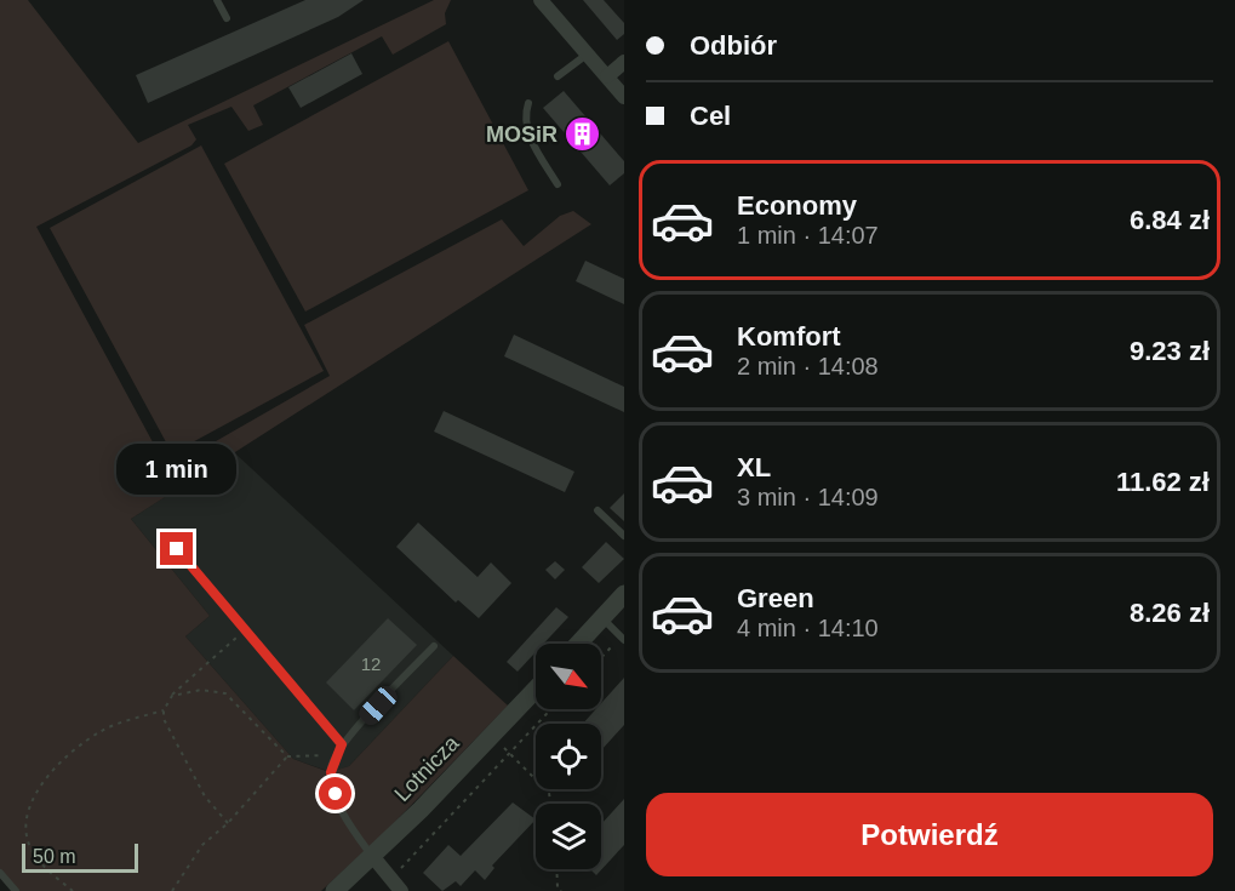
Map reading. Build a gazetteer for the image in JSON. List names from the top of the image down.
{
  "streets": {
    "street": ["Lotnicza"]
  },
  "places": {
    "building": ["MOSiR"]
  },
  "house_numbers": ["12"],
  "scale_bar": "50 m",
  "north": "bottom right",
  "page": {
    "banner": ["Odbiór", "Cel"],
    "list": [
      {
        "name": "Economy",
        "note": "1 min · 14:07",
        "value": "6.84 zł"
      },
      {
        "name": "Komfort",
        "note": "2 min · 14:08",
        "value": "9.23 zł"
      },
      {
        "name": "XL",
        "note": "3 min · 14:09",
        "value": "11.62 zł"
      },
      {
        "name": "Green",
        "note": "4 min · 14:10",
        "value": "8.26 zł"
      }
    ],
    "bubble": "1 min",
    "buttons": "Potwierdź",
    "scale": "50 m"
  }
}
